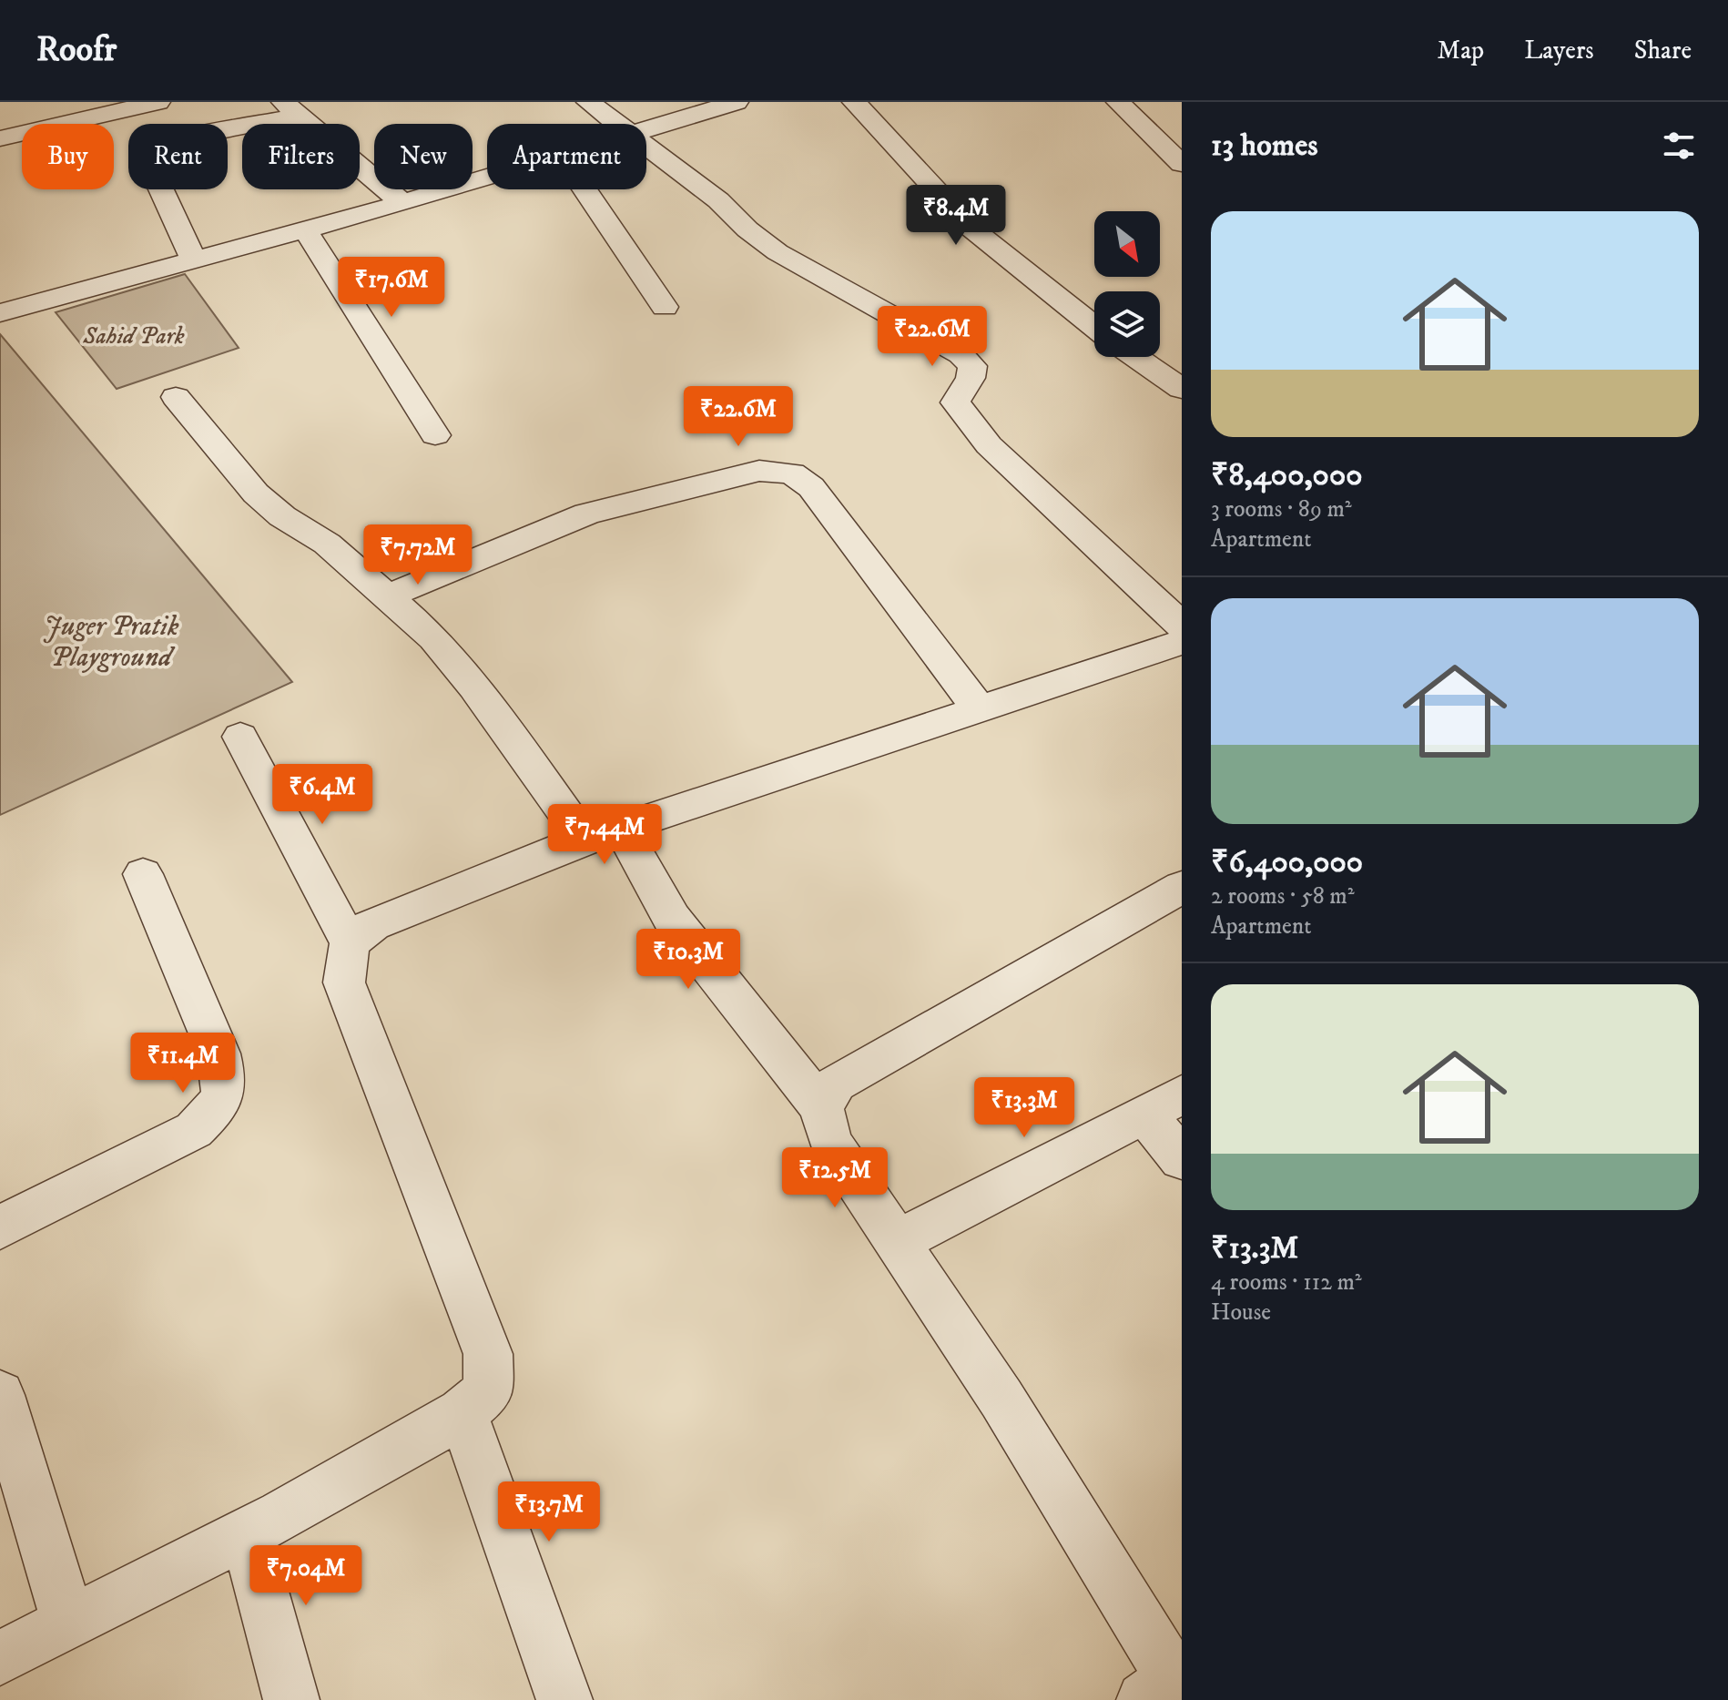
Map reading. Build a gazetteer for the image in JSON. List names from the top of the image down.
{
  "parks": ["Sahid Park", "Juger Pratik Playground"],
  "north": "bottom right",
  "page": {
    "header": "Roofr",
    "nav": ["Map", "Layers", "Share"],
    "heading": "13 homes",
    "chip": [
      "Buy",
      "Rent",
      "Filters",
      "New",
      "Apartment"
    ],
    "price": [
      "₹8.4M",
      "₹17.6M",
      "₹22.6M",
      "₹22.6M",
      "₹7.72M",
      "₹6.4M",
      "₹7.44M",
      "₹10.3M",
      "₹11.4M",
      "₹13.3M",
      "₹12.5M",
      "₹13.7M",
      "₹7.04M"
    ],
    "list": [
      {
        "name": "₹8,400,000",
        "note": "3 rooms · 89 m² · Apartment"
      },
      {
        "name": "₹6,400,000",
        "note": "2 rooms · 58 m² · Apartment"
      },
      {
        "name": "₹13.3M",
        "note": "4 rooms · 112 m² · House"
      }
    ]
  }
}
